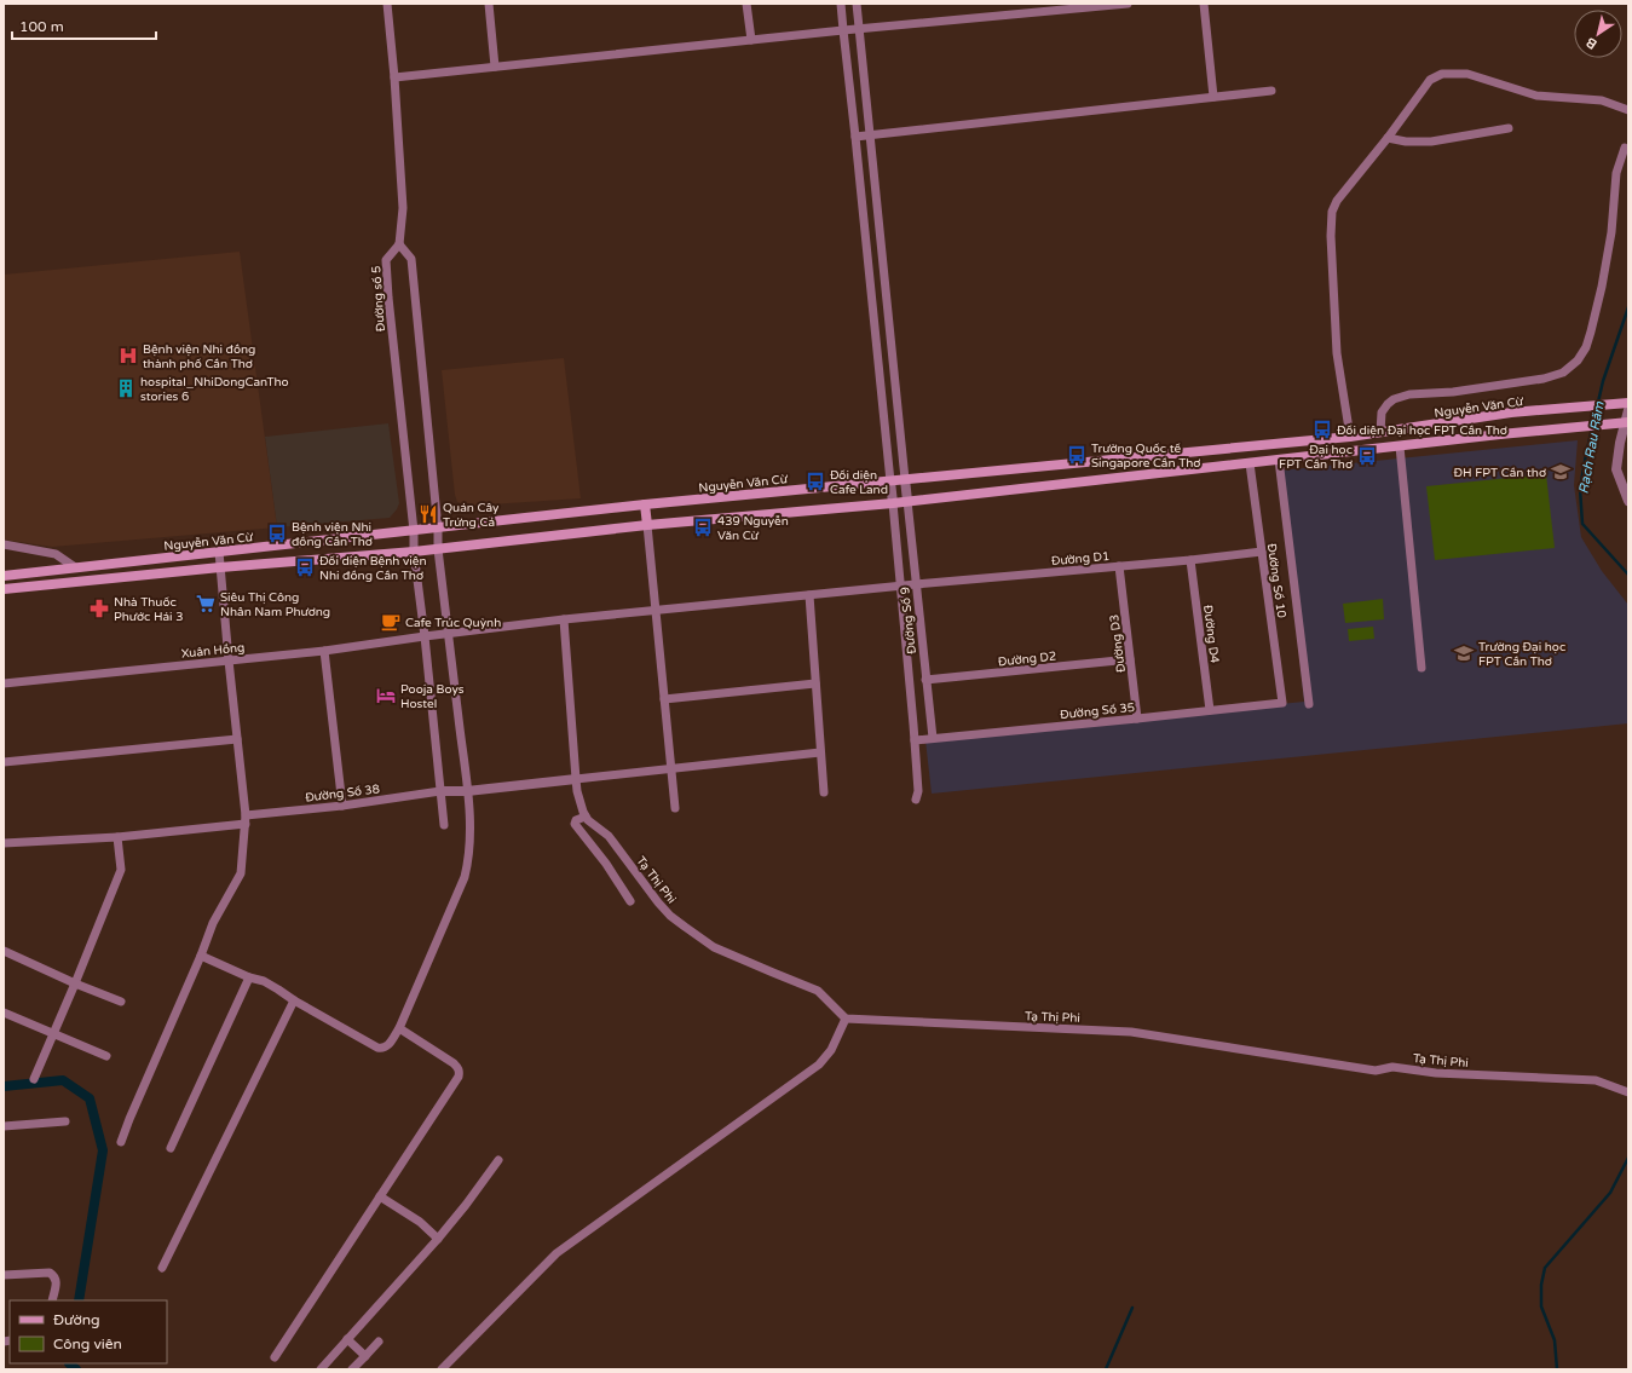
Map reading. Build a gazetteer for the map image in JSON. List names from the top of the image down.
{
  "streets": {
    "main road": ["Nguyễn Văn Cừ"],
    "street": [
      "Đường số 5",
      "Đường D1",
      "Đường Số 10",
      "Đường Số 9",
      "Đường D4",
      "Đường D3",
      "Xuân Hồng",
      "Đường D2",
      "Đường Số 35",
      "Đường Số 38",
      "Tạ Thị Phi"
    ]
  },
  "crossings": [
    ["Đường số 5", "Nguyễn Văn Cừ"],
    ["Đường số 5", "Xuân Hồng"],
    ["Đường số 5", "Đường Số 38"],
    ["Đường D1", "Đường Số 10"],
    ["Đường D1", "Đường Số 9"],
    ["Đường D1", "Đường D4"],
    ["Đường D1", "Đường D3"],
    ["Đường D1", "Xuân Hồng"],
    ["Đường Số 10", "Đường Số 35"],
    ["Đường Số 9", "Đường D2"],
    ["Đường Số 9", "Đường Số 35"],
    ["Đường D4", "Đường Số 35"],
    ["Đường D3", "Đường D2"],
    ["Đường D3", "Đường Số 35"],
    ["Xuân Hồng", "Tạ Thị Phi"]
  ],
  "water": ["Rạch Rau Răm"],
  "places": {
    "hospital": ["Bệnh viện Nhi đồng thành phố Cần Thơ"],
    "building": ["hospital_NhiDongCanTho stories 6"],
    "bus stop": [
      "Đối diện Đại học FPT Cần Thơ",
      "Trường Quốc tế Singapore Cần Thơ",
      "Đại học FPT Cần Thơ",
      "Đối diện Cafe Land",
      "439 Nguyễn Văn Cừ",
      "Bệnh viện Nhi đồng Cần Thơ",
      "Đối diện Bệnh viện Nhi đồng Cần Thơ"
    ],
    "school or university": ["ĐH FPT Cần thơ", "Trường Đại học FPT Cần Thơ"],
    "restaurant": ["Quán Cây Trứng Cá"],
    "supermarket": ["Siêu Thị Công Nhân Nam Phương"],
    "pharmacy": ["Nhà Thuốc Phước Hái 3"],
    "cafe": ["Cafe Trúc Quỳnh"],
    "hotel": ["Pooja Boys Hostel"]
  },
  "legend": ["Đường", "Công viên"],
  "scale_bar": "100 m",
  "north": "bottom left"
}
